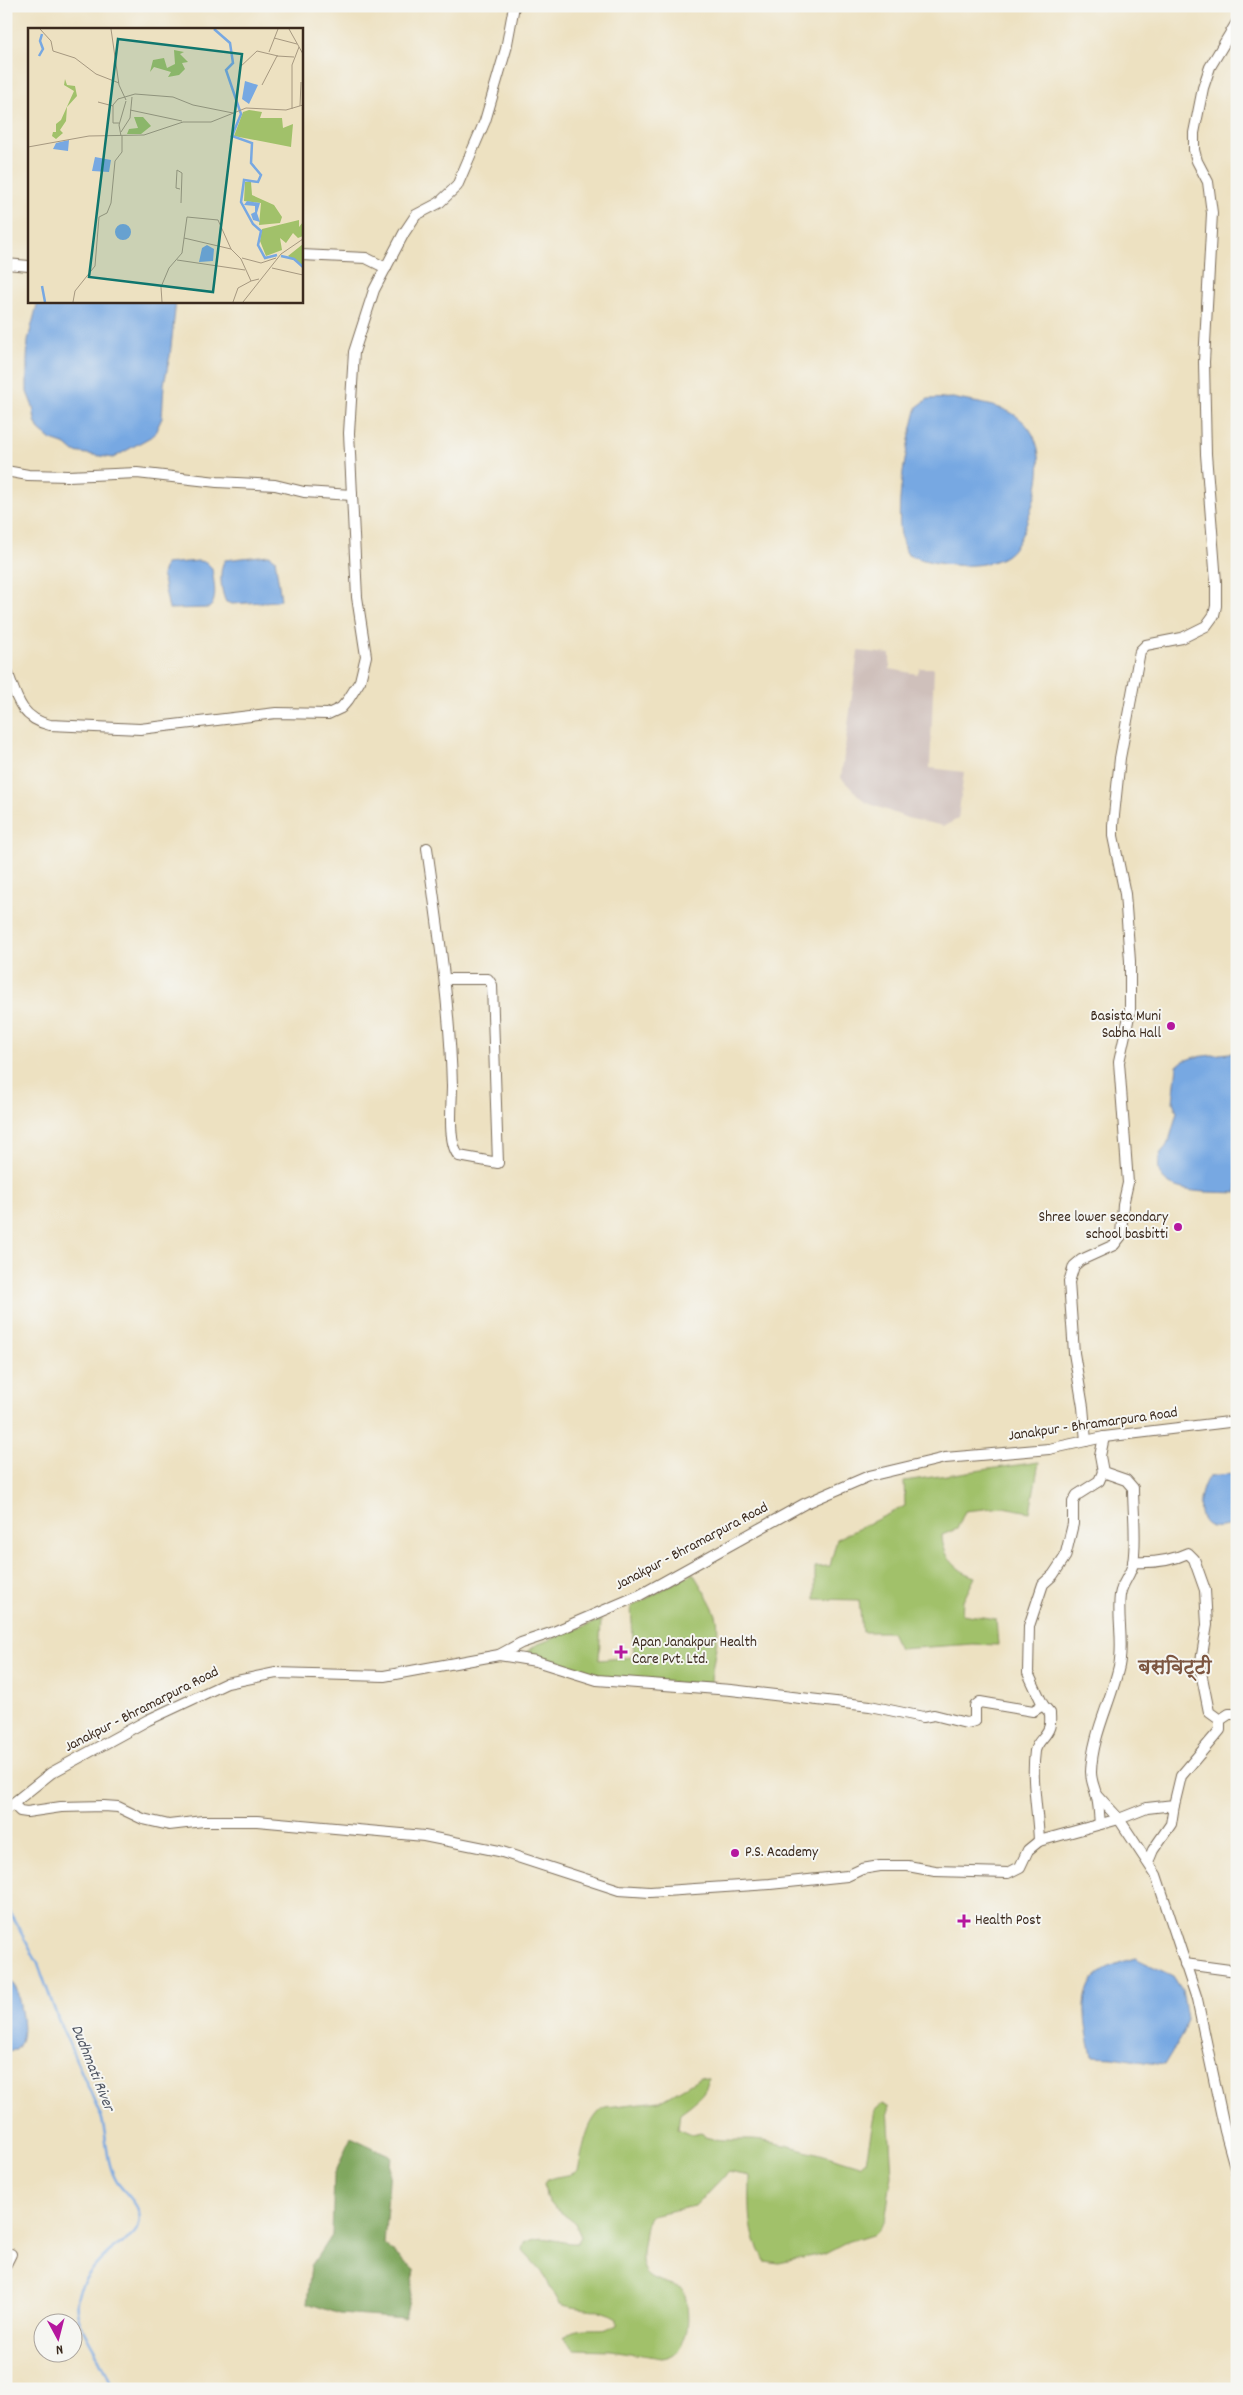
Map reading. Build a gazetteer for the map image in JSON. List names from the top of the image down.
{
  "streets": {
    "street": ["Janakpur - Bhramarpura Road"]
  },
  "districts": ["बसविट्टी"],
  "water": ["Dudhmati River"],
  "places": {
    "other": ["Basista Muni Sabha Hall", "Shree lower secondary school basbitti", "P.S. Academy"],
    "health": ["Apan Janakpur Health Care Pvt. Ltd.", "Health Post"]
  },
  "north": "bottom"
}
